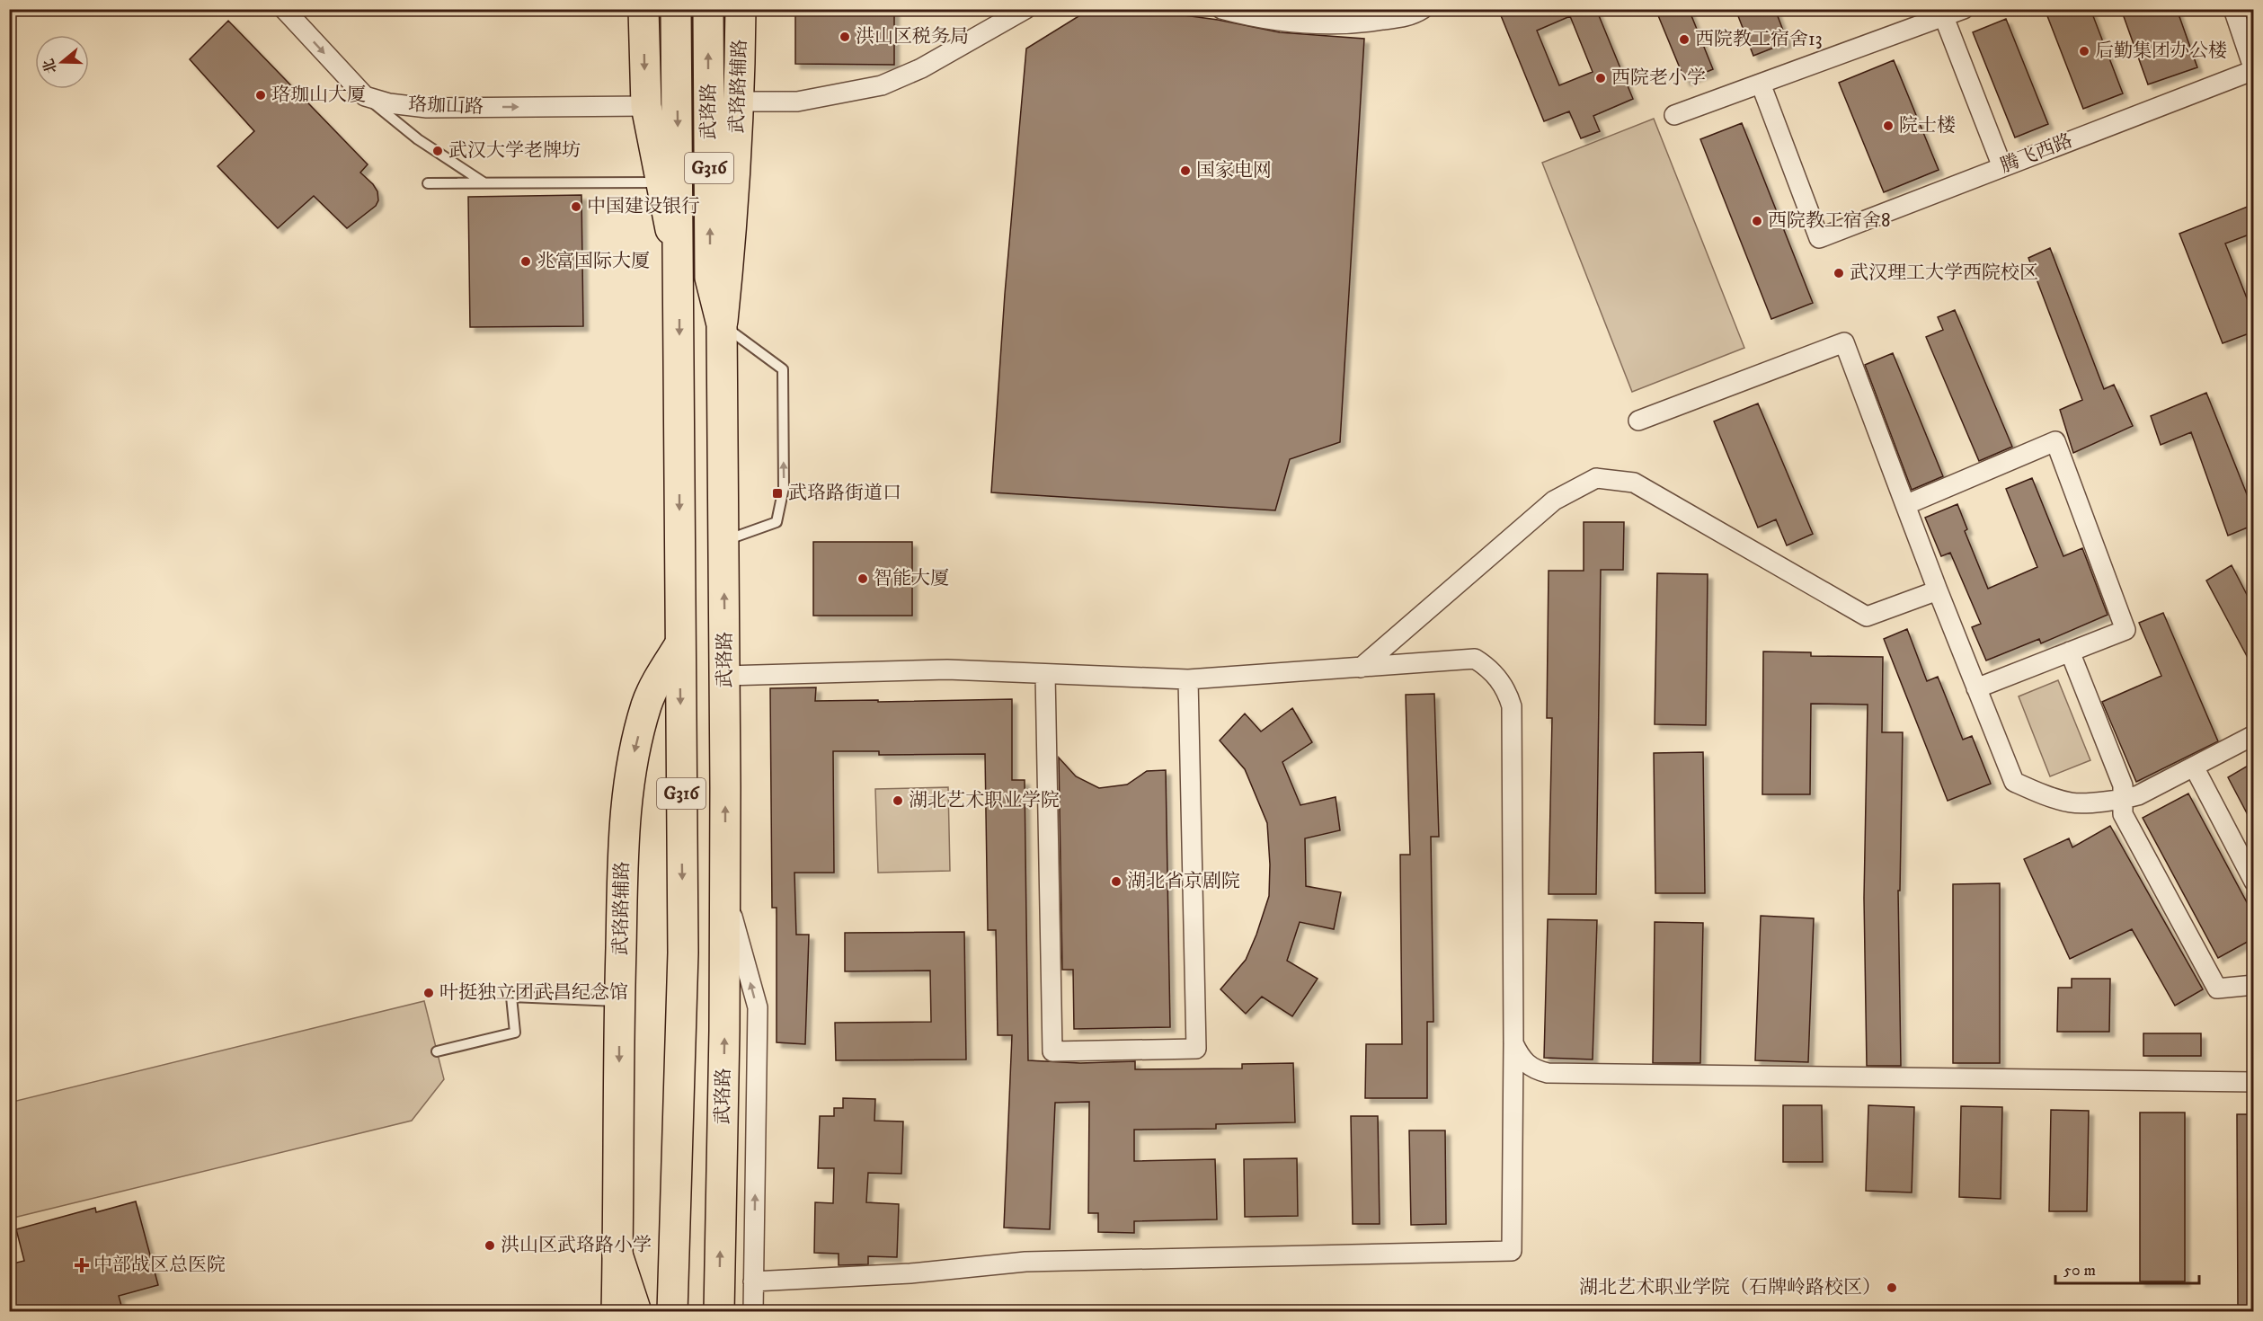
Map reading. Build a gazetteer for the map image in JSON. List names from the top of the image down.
{
  "streets": {
    "main road": ["武珞路辅路", "武珞路", "G316"],
    "street": ["珞珈山路", "腾飞西路"]
  },
  "crossings": [
    ["武珞路辅路", "武珞路"]
  ],
  "one_way": ["武珞路辅路", "珞珈山路"],
  "places": {
    "other": [
      "洪山区税务局",
      "西院教工宿舍13",
      "后勤集团办公楼",
      "西院老小学",
      "珞珈山大厦",
      "院士楼",
      "武汉大学老牌坊",
      "国家电网",
      "中国建设银行",
      "西院教工宿舍8",
      "兆富国际大厦",
      "武汉理工大学西院校区",
      "智能大厦",
      "湖北艺术职业学院",
      "湖北省京剧院",
      "叶挺独立团武昌纪念馆",
      "洪山区武珞路小学",
      "湖北艺术职业学院（石牌岭路校区）"
    ],
    "transit": ["武珞路街道口"],
    "health": ["中部战区总医院"]
  },
  "scale_bar": "50 m",
  "north": "left"
}
